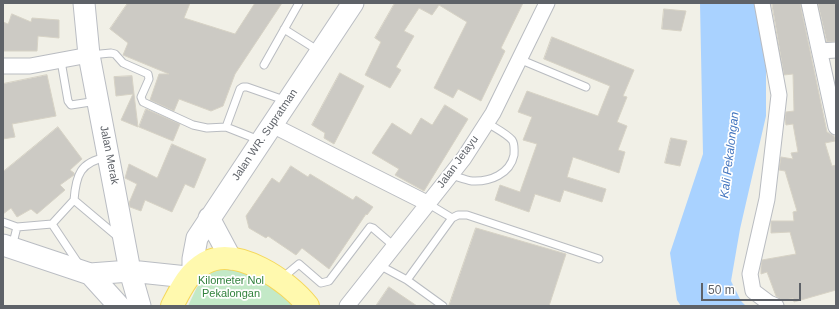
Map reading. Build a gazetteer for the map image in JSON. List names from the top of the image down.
{
  "streets": {
    "street": ["Jalan WR. Supratman", "Jalan Merak", "Jalan Jetayu"]
  },
  "water": ["Kali Pekalongan"],
  "parks": ["Kilometer Nol Pekalongan"],
  "scale_bar": "50 m"
}
